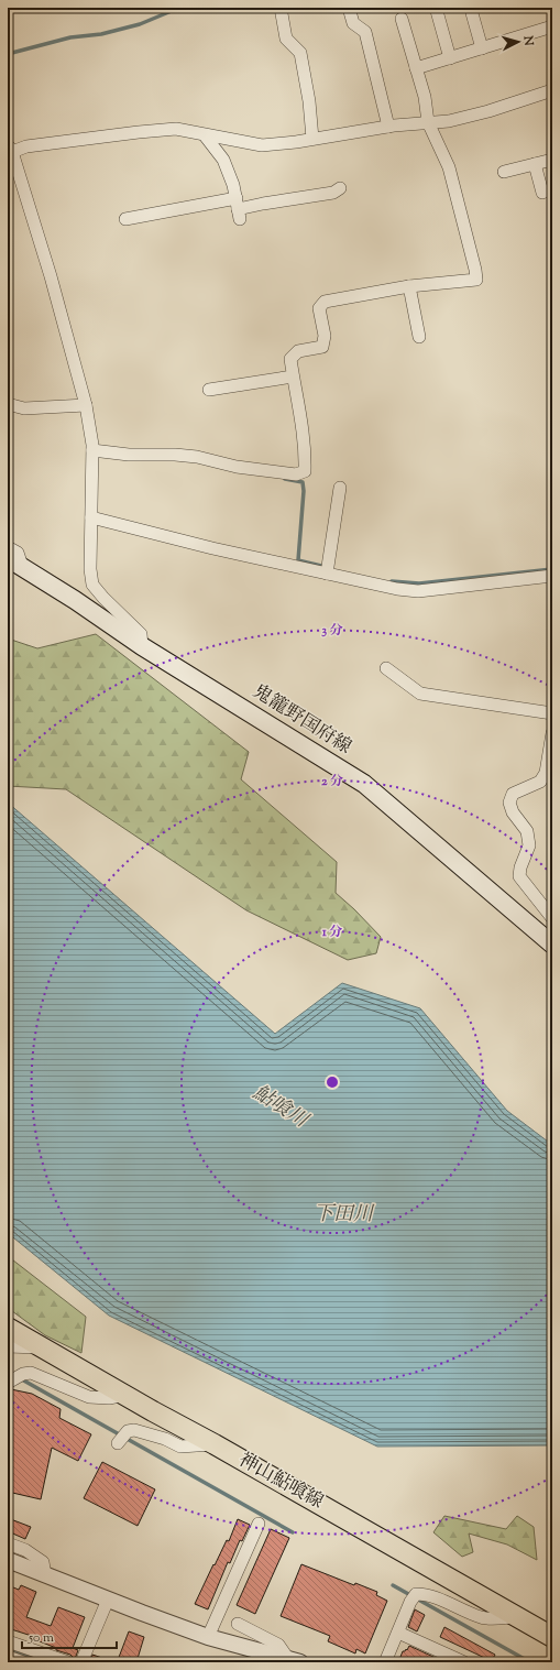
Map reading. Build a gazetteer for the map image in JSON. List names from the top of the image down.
{
  "streets": {
    "main road": ["鬼籠野国府線", "神山鮎喰線"]
  },
  "water": ["鮎喰川", "下田川"],
  "scale_bar": "50 m",
  "north": "right",
  "rings": ["3 分", "2 分", "1 分"]
}
